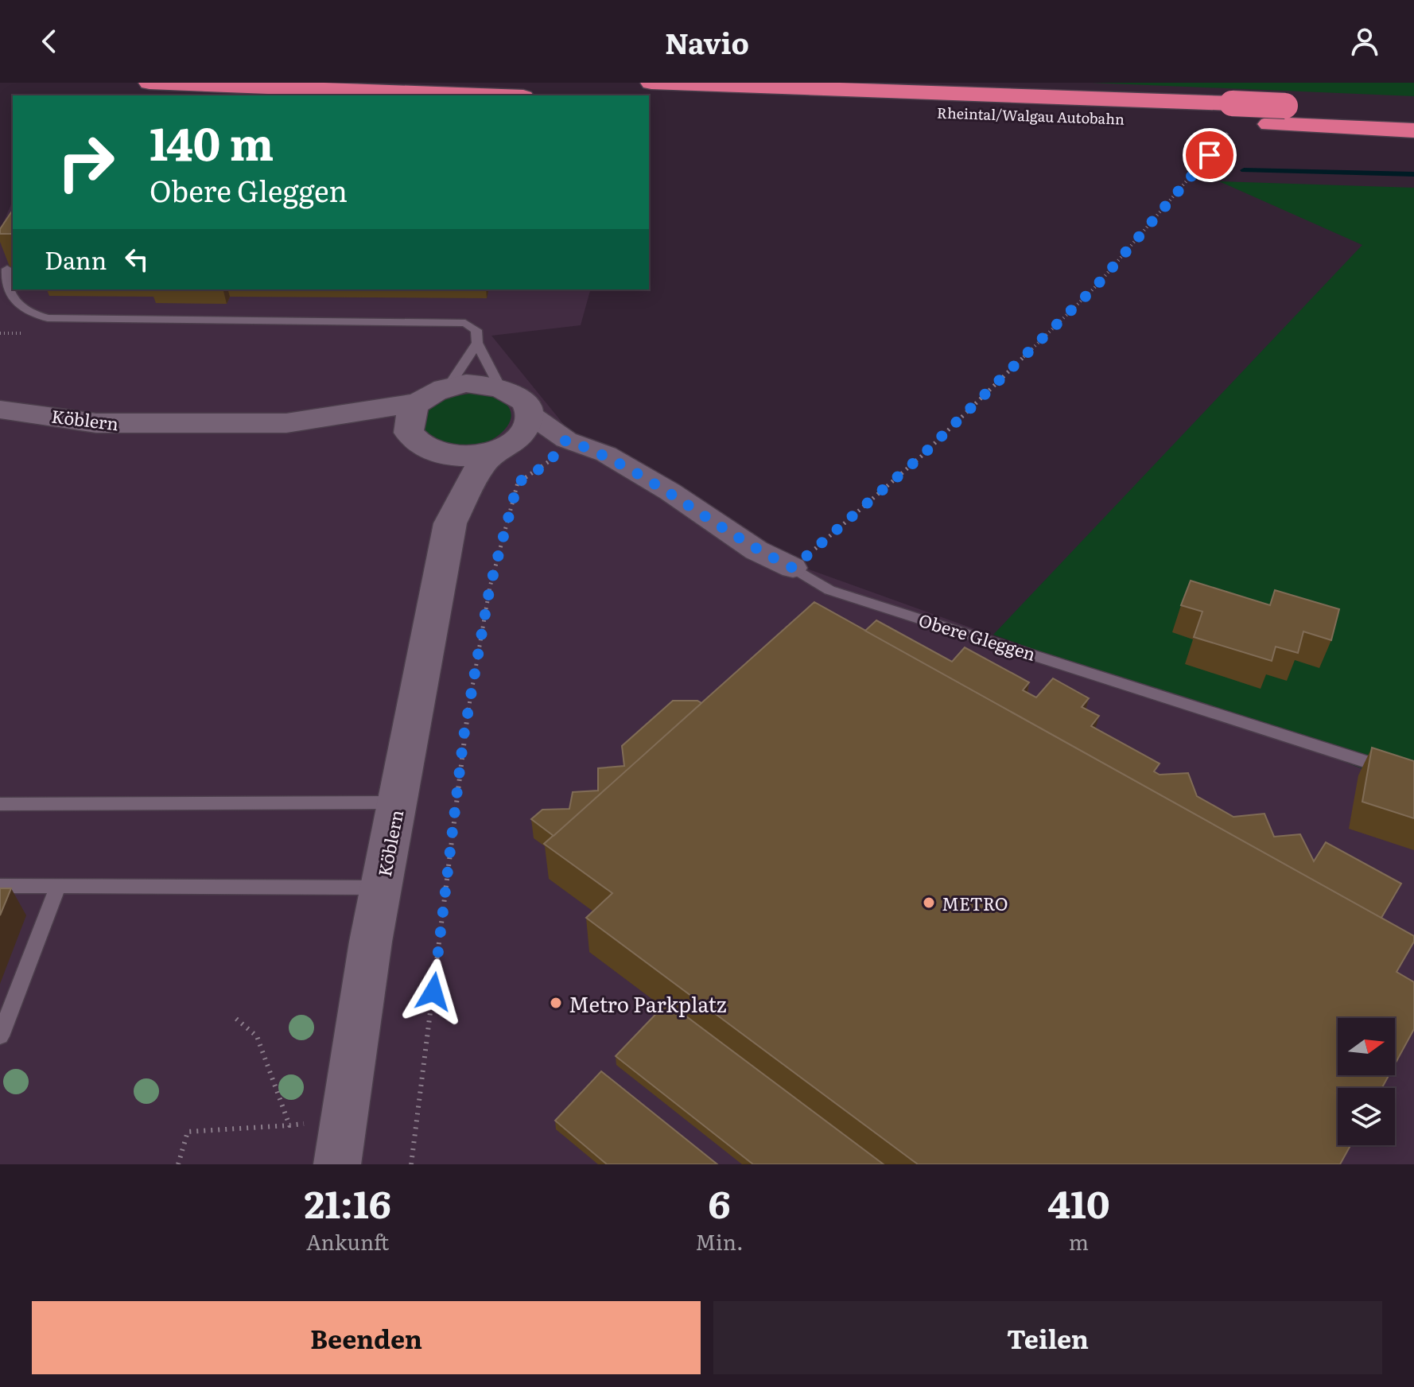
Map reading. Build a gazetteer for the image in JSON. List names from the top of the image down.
{
  "streets": {
    "highway": ["Rheintal/Walgau Autobahn"],
    "street": ["Köblern", "Obere Gleggen"]
  },
  "crossings": [
    ["Köblern", "Obere Gleggen"]
  ],
  "places": ["METRO", "Metro Parkplatz"],
  "north": "right",
  "page": {
    "header": "Navio",
    "turn": ["140 m", "Obere Gleggen"],
    "then": "Dann",
    "eta": [
      "21:16",
      "Ankunft",
      "6",
      "Min.",
      "410",
      "m"
    ],
    "buttons": ["Beenden", "Teilen"]
  }
}
